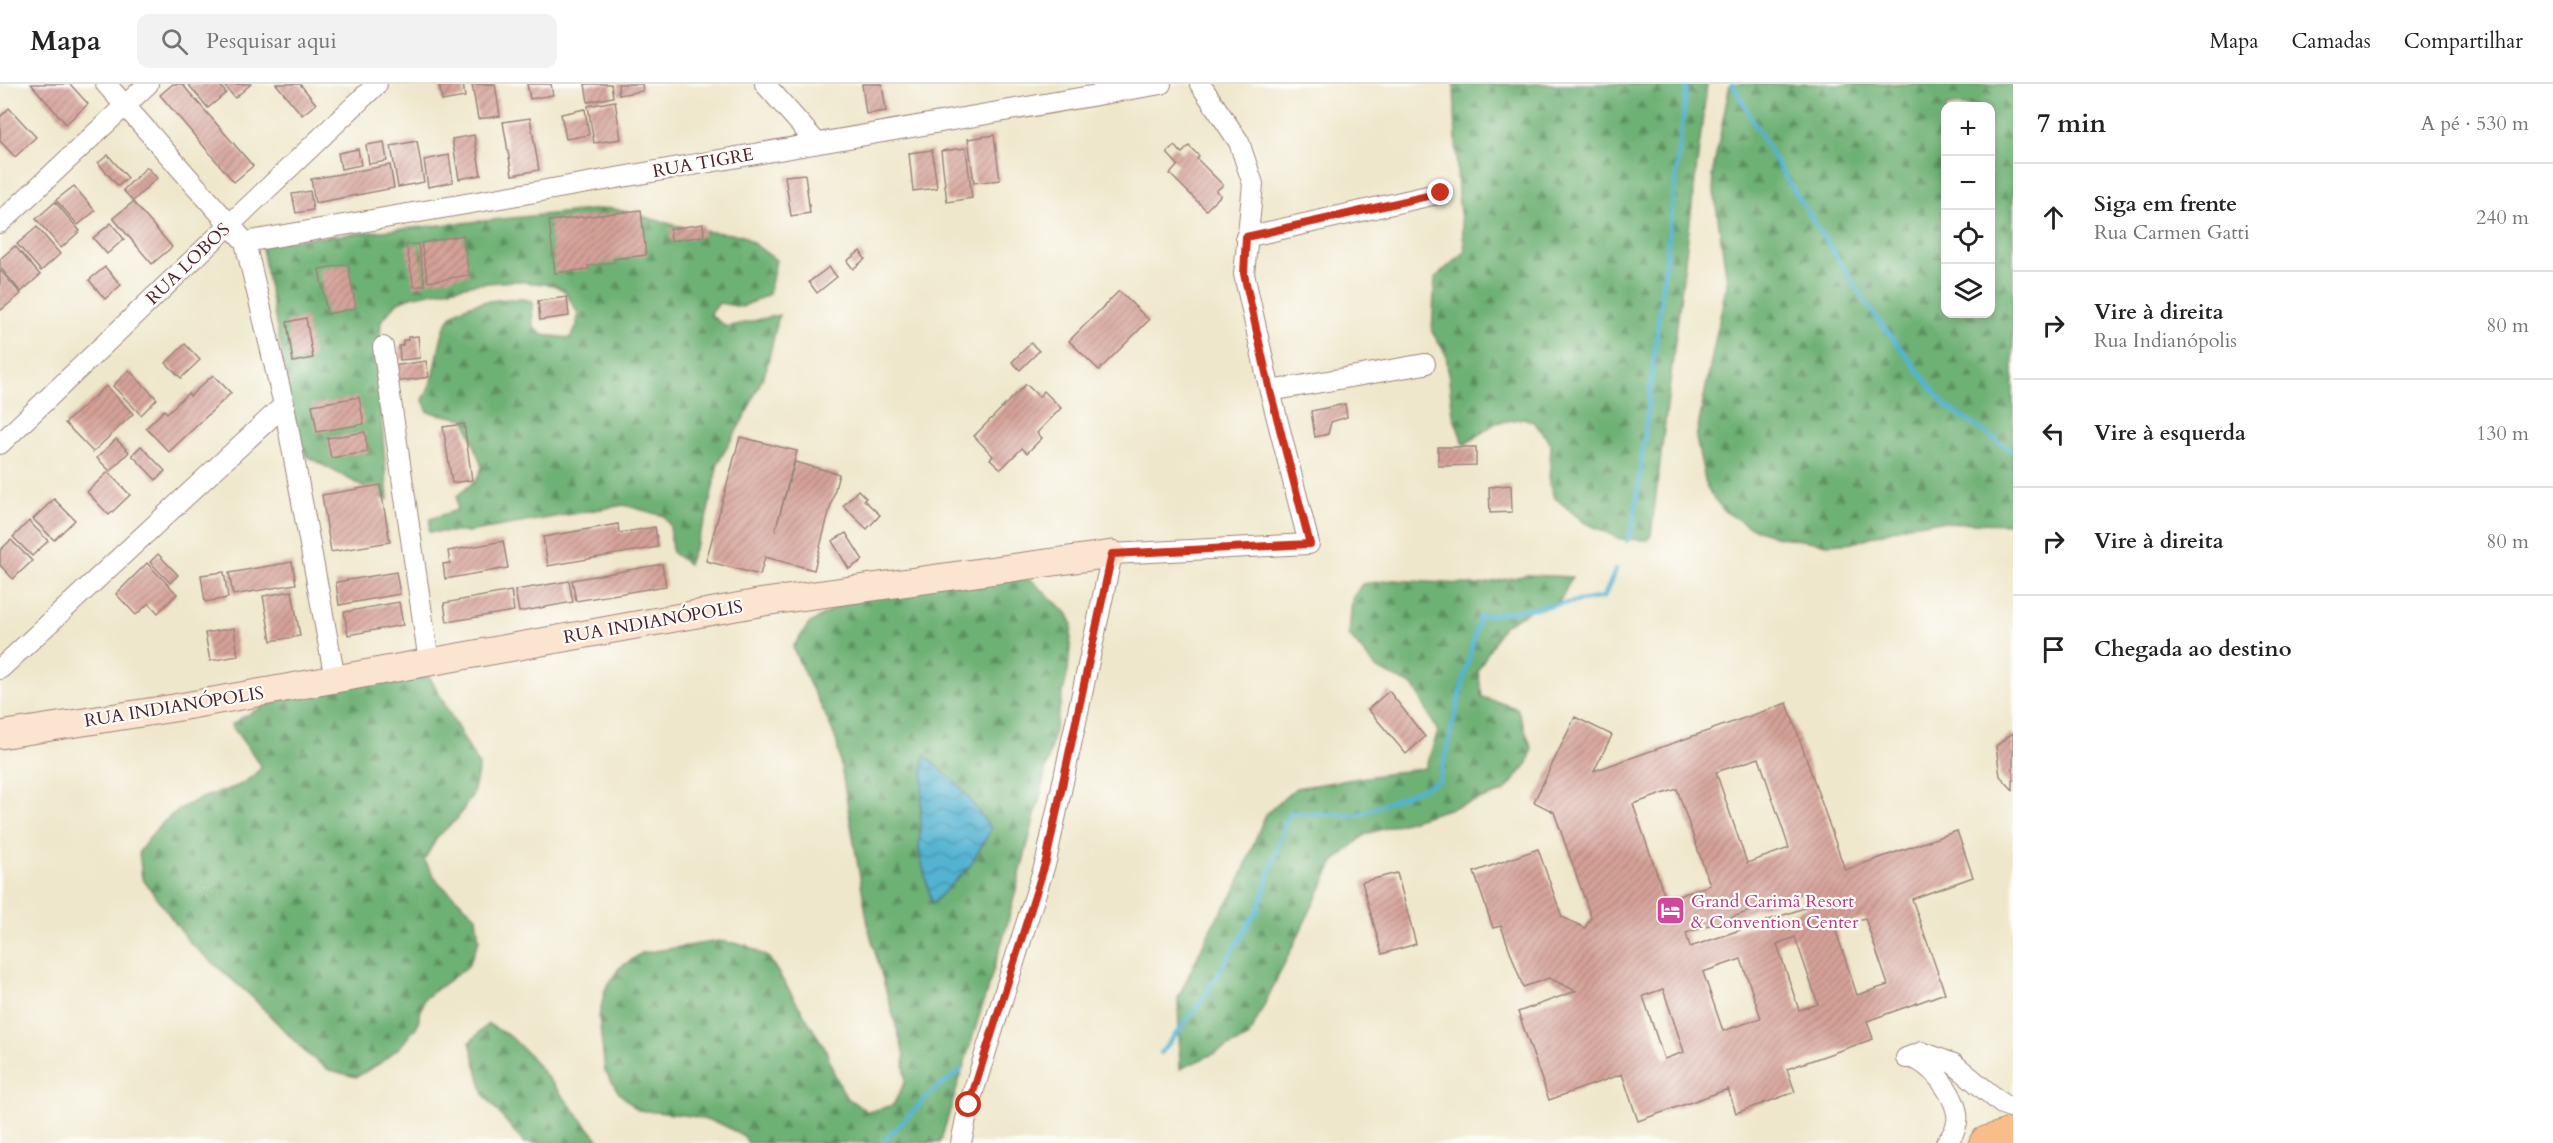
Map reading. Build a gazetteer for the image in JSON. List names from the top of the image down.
{
  "streets": {
    "street": ["RUA TIGRE", "RUA LOBOS", "RUA INDIANÓPOLIS"]
  },
  "places": {
    "hotel": ["Grand Carimã Resort & Convention Center"]
  },
  "page": {
    "header": "Mapa",
    "search": "Pesquisar aqui",
    "nav": ["Mapa", "Camadas", "Compartilhar"],
    "heading": ["7 min", "A pé · 530 m"],
    "map_buttons": ["+", "−"],
    "list": [
      ["Siga em frente", "Rua Carmen Gatti", "240 m"],
      ["Vire à direita", "Rua Indianópolis", "80 m"],
      ["Vire à esquerda", "130 m"],
      ["Vire à direita", "80 m"],
      "Chegada ao destino"
    ]
  }
}
